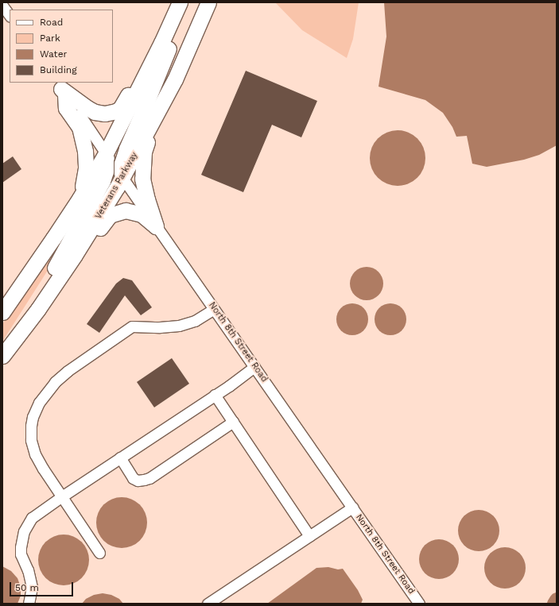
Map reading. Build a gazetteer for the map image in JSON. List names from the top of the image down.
{
  "streets": {
    "highway": ["Veterans Parkway"],
    "street": ["North 8th Street Road"]
  },
  "crossings": [
    ["Veterans Parkway", "North 8th Street Road"]
  ],
  "legend": [
    "Road",
    "Park",
    "Water",
    "Building"
  ],
  "scale_bar": "50 m"
}
